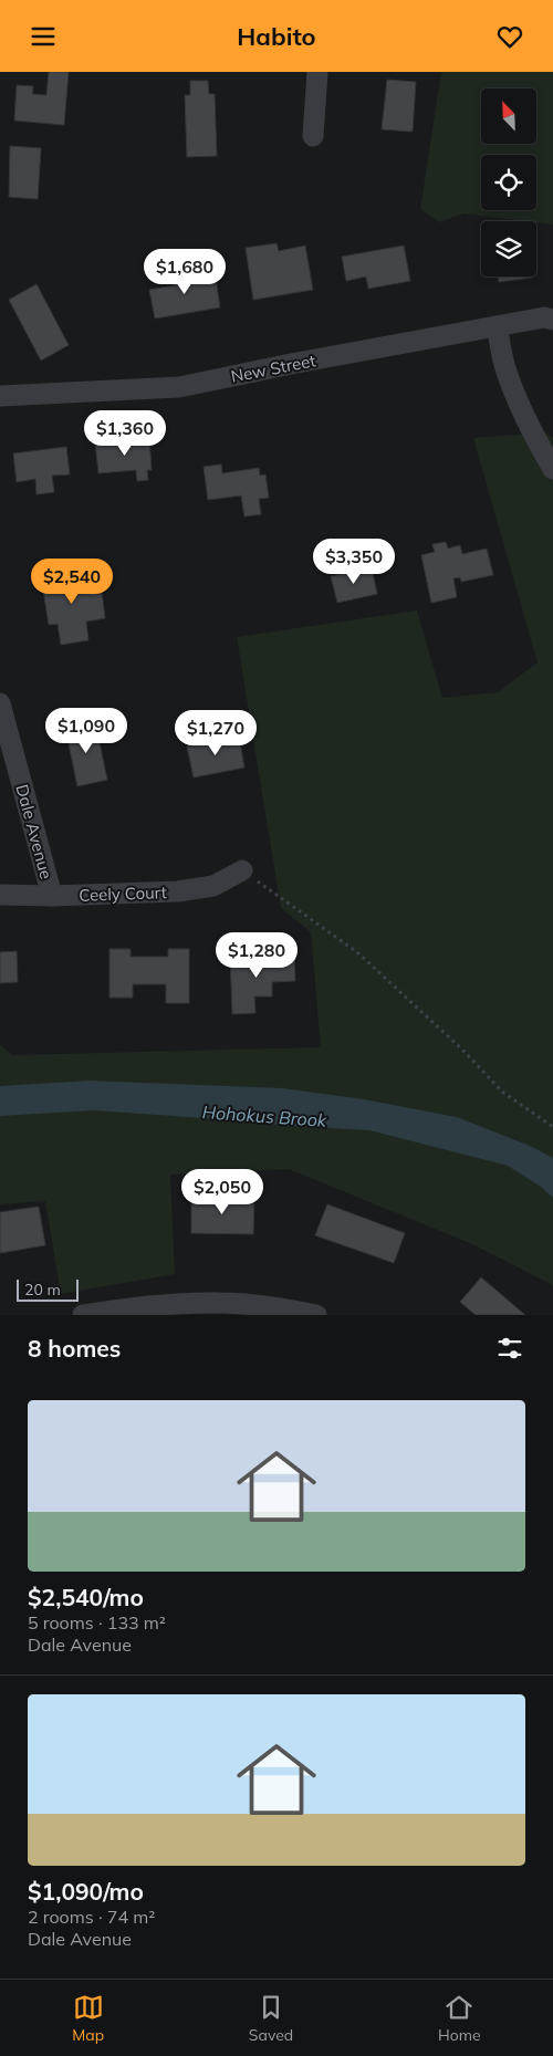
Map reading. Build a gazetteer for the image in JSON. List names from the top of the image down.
{
  "streets": {
    "street": ["New Street", "Dale Avenue", "Ceely Court"]
  },
  "crossings": [
    ["Dale Avenue", "Ceely Court"]
  ],
  "water": ["Hohokus Brook"],
  "scale_bar": "20 m",
  "north": "top left",
  "page": {
    "header": "Habito",
    "price": [
      "$1,680",
      "$1,360",
      "$3,350",
      "$2,540",
      "$1,090",
      "$1,270",
      "$1,280",
      "$2,050"
    ],
    "scale": "20 m",
    "heading": "8 homes",
    "list": [
      {
        "name": "$2,540/mo",
        "note": "5 rooms · 133 m² · Dale Avenue"
      },
      {
        "name": "$1,090/mo",
        "note": "2 rooms · 74 m² · Dale Avenue"
      }
    ],
    "tabs": ["Map", "Saved", "Home"]
  }
}
